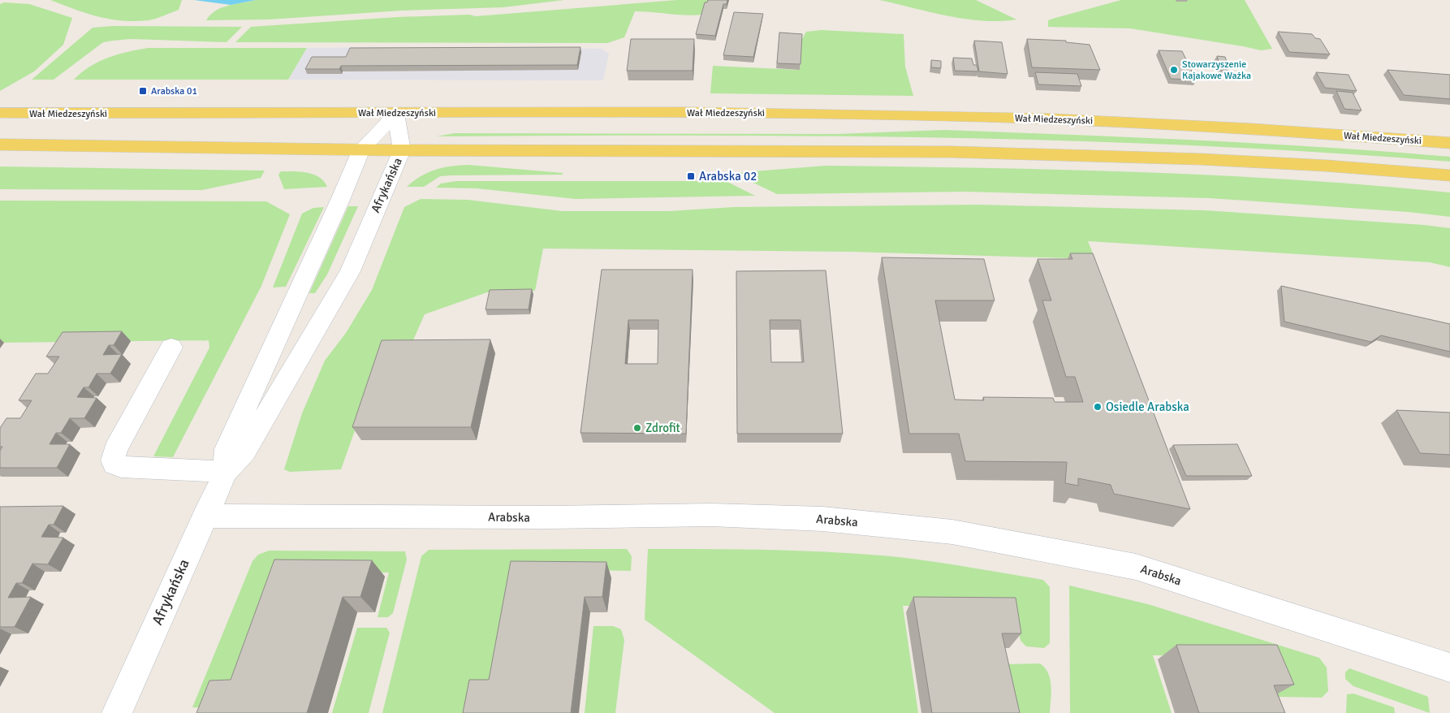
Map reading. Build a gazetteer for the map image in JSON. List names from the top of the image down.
{
  "streets": {
    "main road": ["Wał Miedzeszyński"],
    "street": ["Afrykańska", "Arabska"]
  },
  "crossings": [
    ["Wał Miedzeszyński", "Afrykańska"],
    ["Afrykańska", "Arabska"]
  ],
  "places": {
    "other": ["Stowarzyszenie Kajakowe Ważka", "Osiedle Arabska", "Zdrofit"],
    "transit": ["Arabska 01", "Arabska 02"]
  }
}
